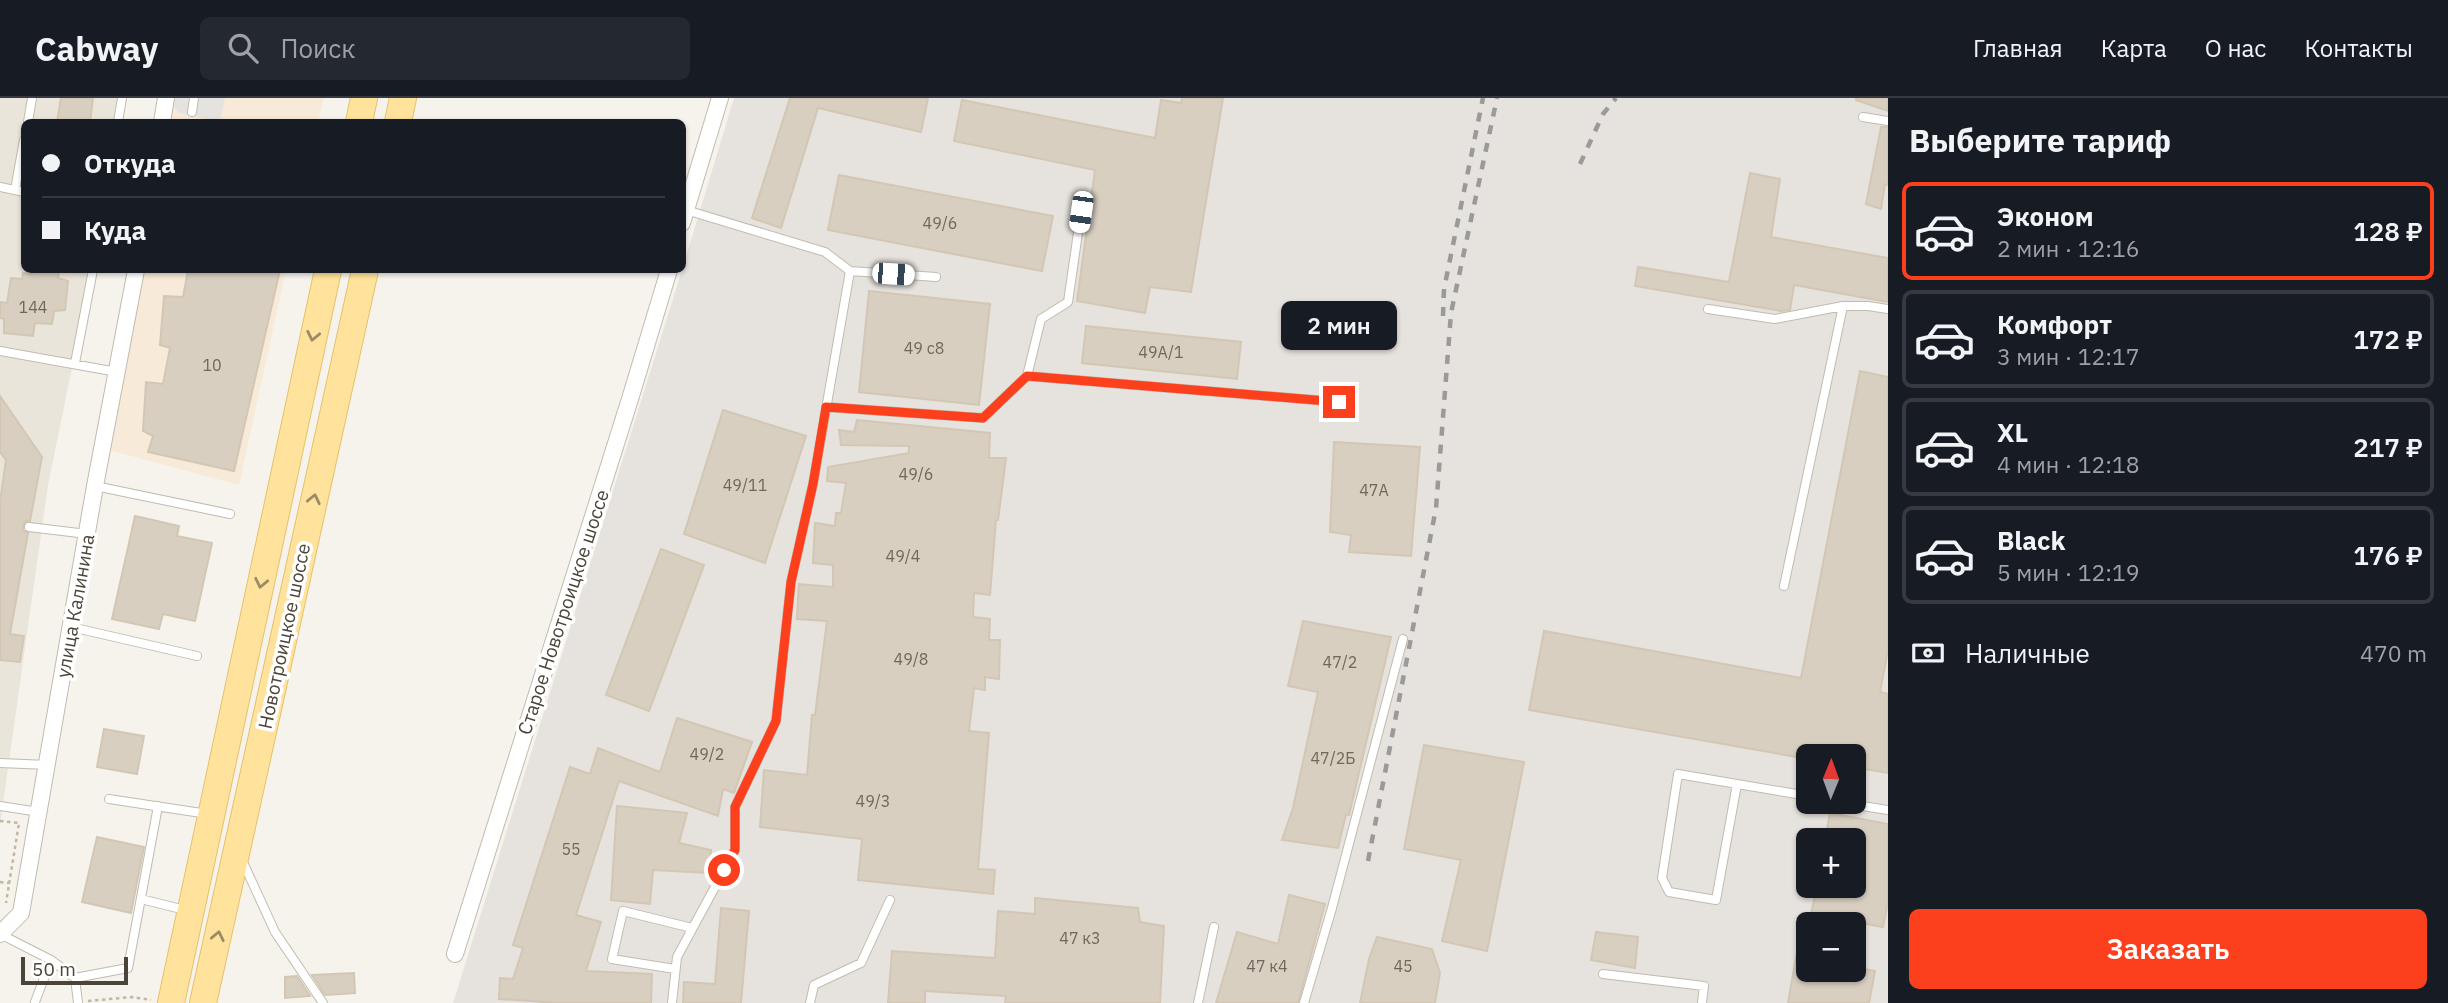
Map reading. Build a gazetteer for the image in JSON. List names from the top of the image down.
{
  "streets": {
    "main road": ["Новотроицкое шоссе"],
    "street": ["улица Калинина", "Старое Новотроицкое шоссе"]
  },
  "house_numbers": [
    "49/6",
    "144",
    "49 с8",
    "49А/1",
    "10",
    "49/6",
    "49/11",
    "47А",
    "49/4",
    "49/8",
    "47/2",
    "49/2",
    "47/2Б",
    "49/3",
    "55",
    "47 к3",
    "47 к4",
    "45"
  ],
  "scale_bar": "50 m",
  "north": "top",
  "page": {
    "header": "Cabway",
    "search": "Поиск",
    "nav": [
      "Главная",
      "Карта",
      "О нас",
      "Контакты"
    ],
    "heading": "Выберите тариф",
    "banner": ["Откуда", "Куда"],
    "list": [
      {
        "name": "Эконом",
        "note": "2 мин · 12:16",
        "value": "128 ₽"
      },
      {
        "name": "Комфорт",
        "note": "3 мин · 12:17",
        "value": "172 ₽"
      },
      {
        "name": "XL",
        "note": "4 мин · 12:18",
        "value": "217 ₽"
      },
      {
        "name": "Black",
        "note": "5 мин · 12:19",
        "value": "176 ₽"
      }
    ],
    "bubble": "2 мин",
    "pay": ["Наличные", "470 m"],
    "map_buttons": ["+", "−"],
    "buttons": "Заказать",
    "scale": "50 m"
  }
}
